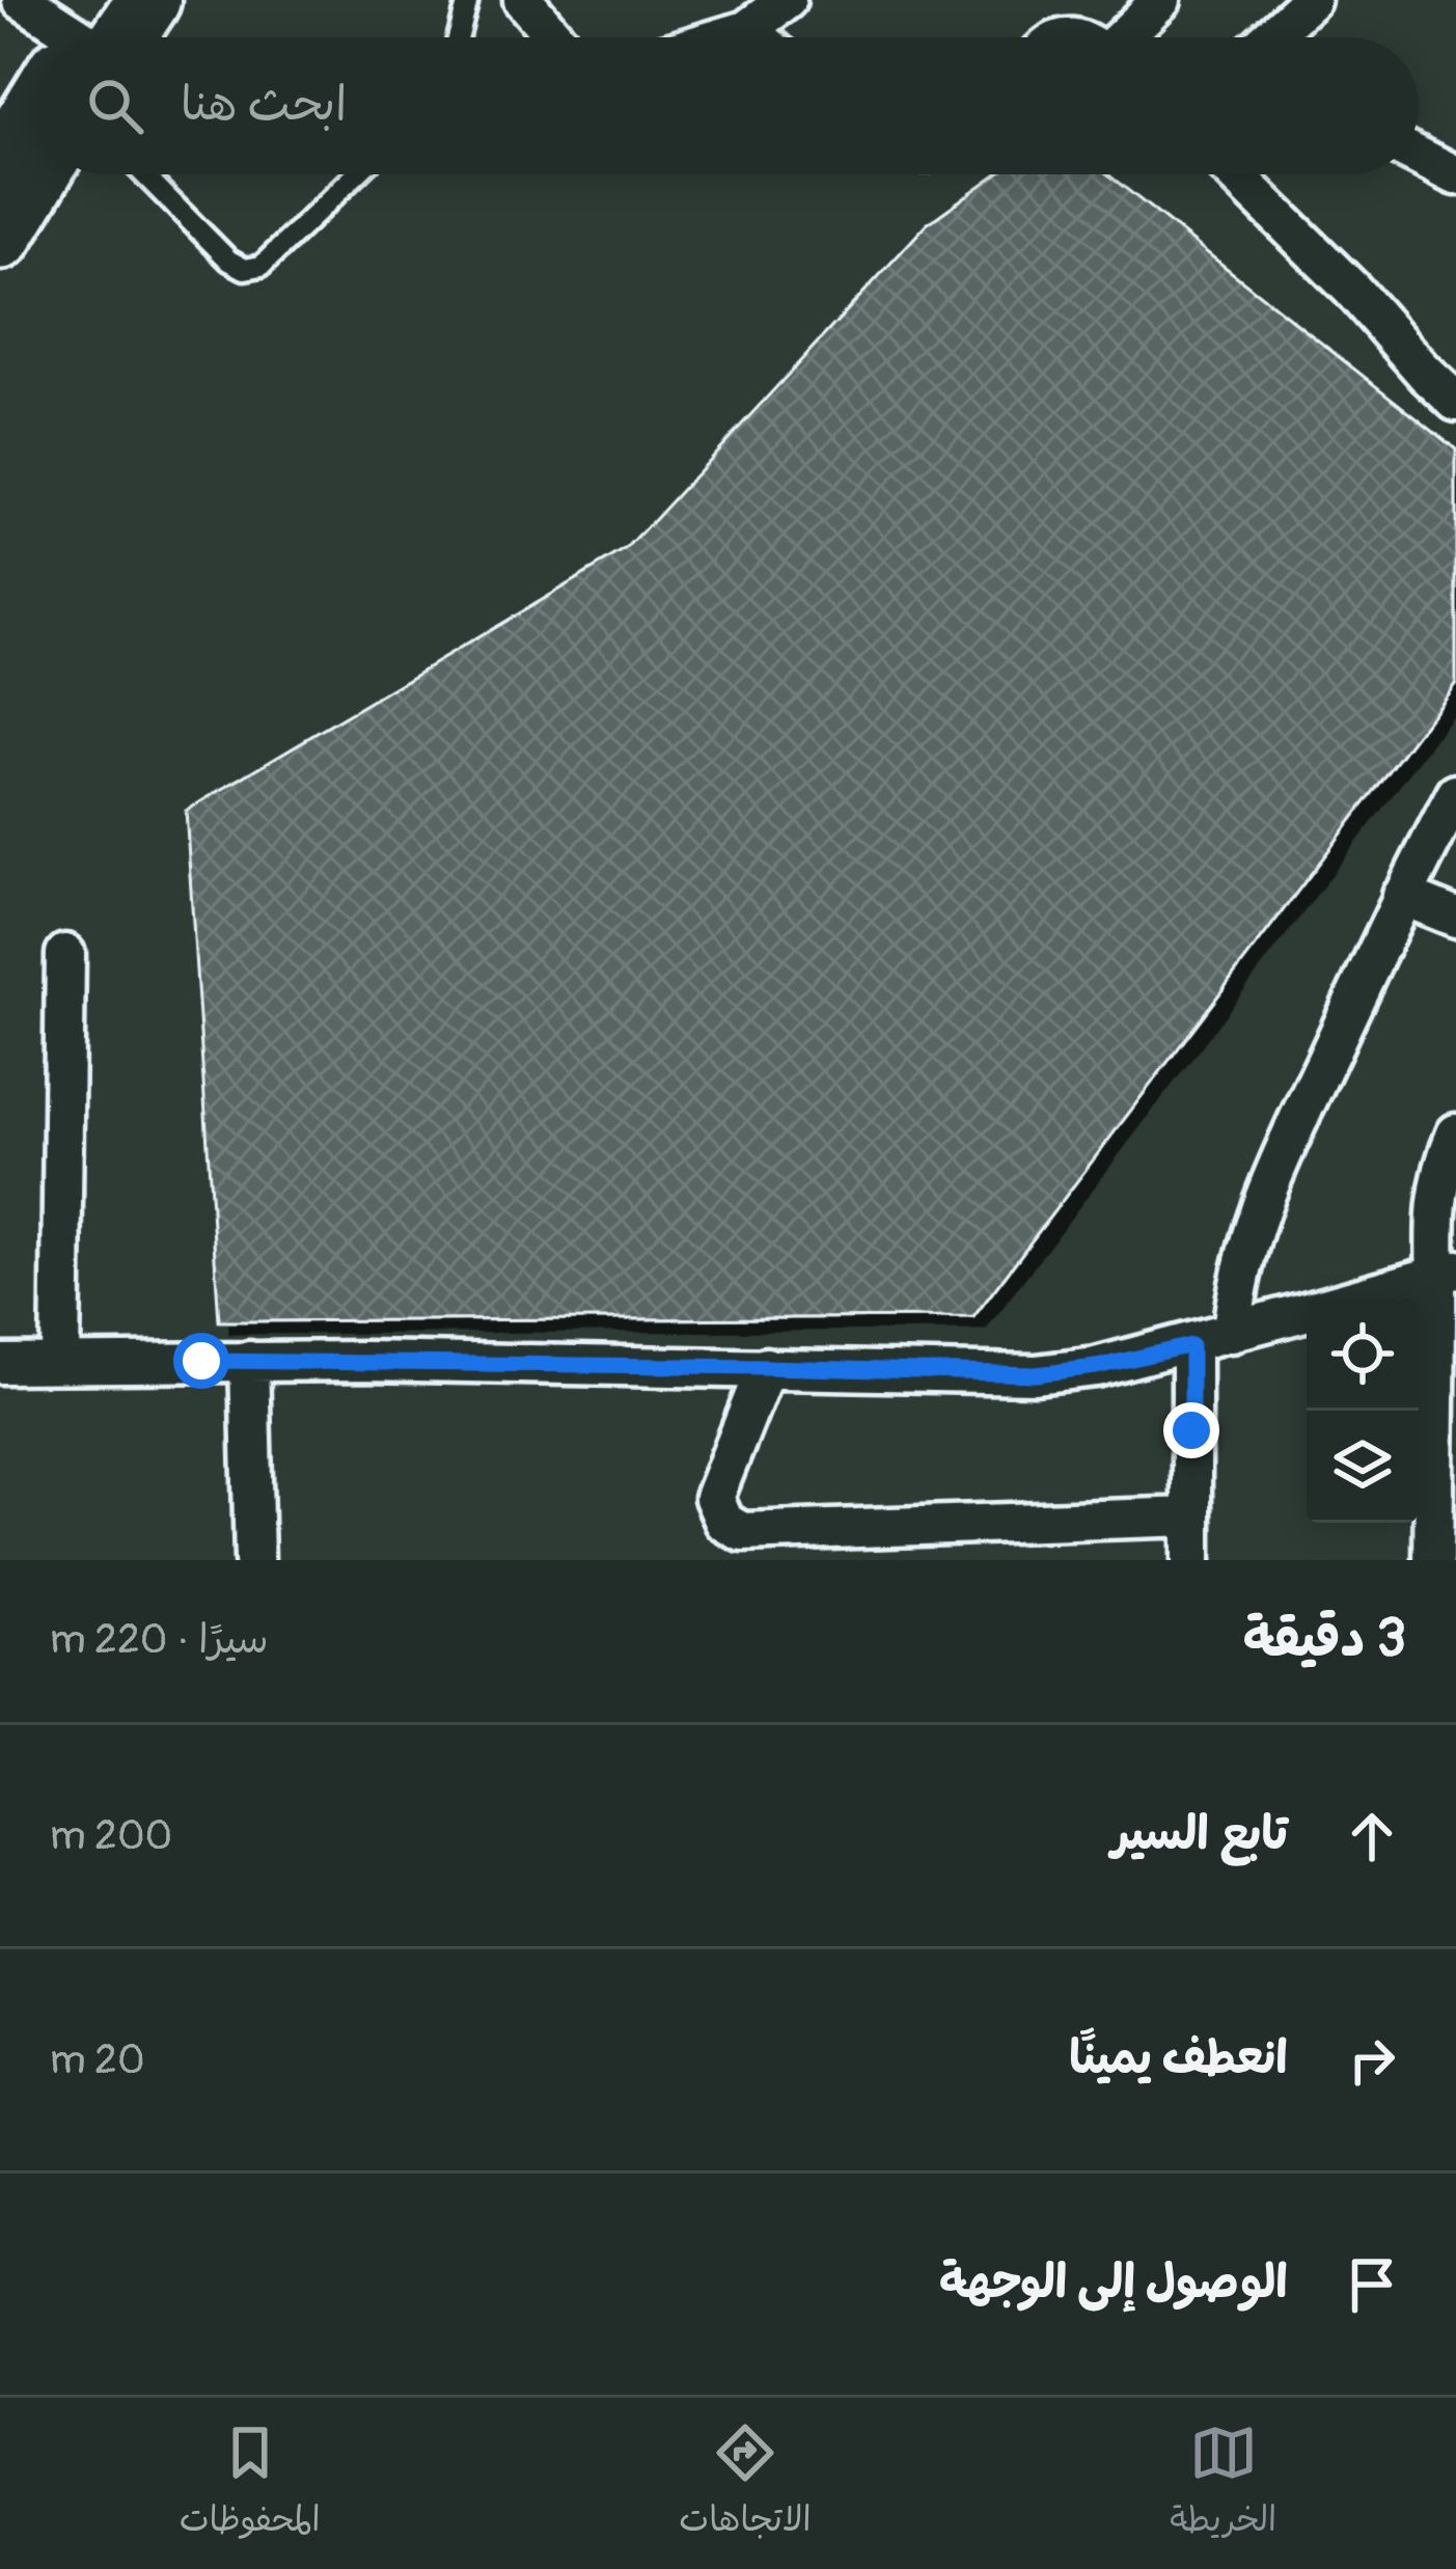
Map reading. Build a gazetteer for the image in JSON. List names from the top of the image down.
{
  "page": {
    "search": "ابحث هنا",
    "heading": ["3 دقيقة", "سيرًا · 220 m"],
    "list": [
      ["تابع السير", "200 m"],
      ["انعطف يمينًا", "20 m"],
      "الوصول إلى الوجهة"
    ],
    "nav": ["الخريطة", "الاتجاهات", "المحفوظات"]
  }
}
